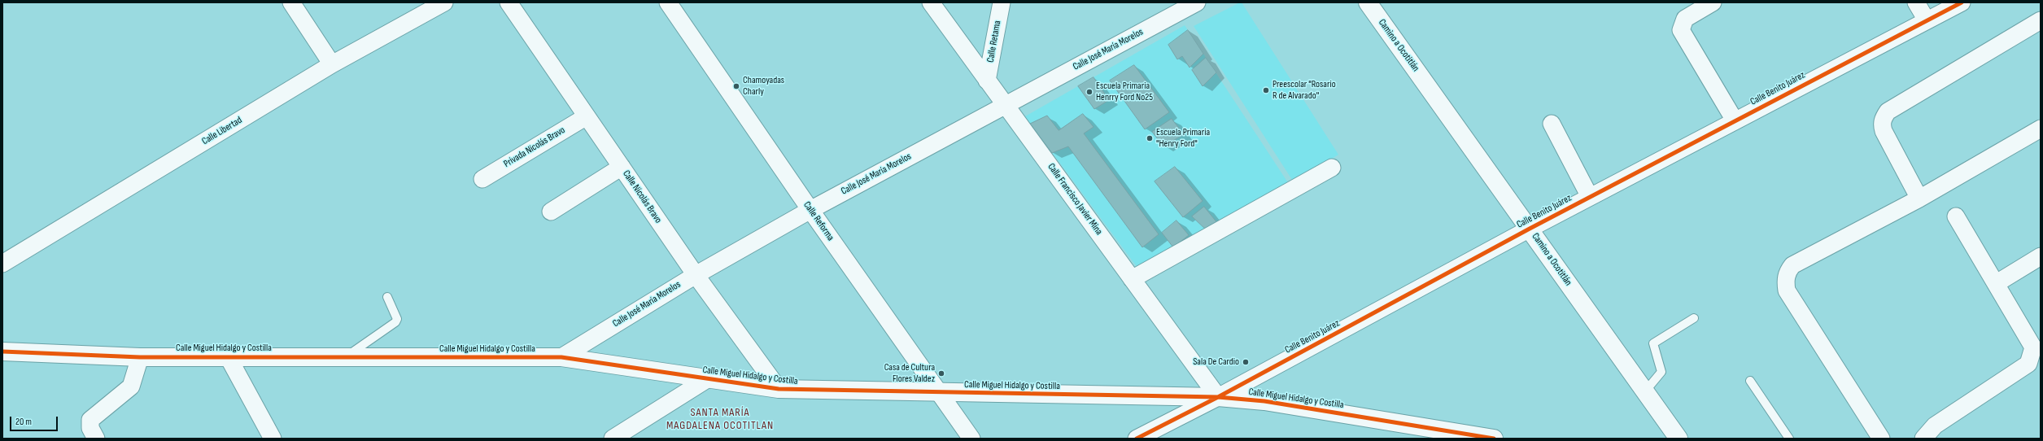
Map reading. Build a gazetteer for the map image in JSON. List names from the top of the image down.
{
  "streets": {
    "street": [
      "Calle Retama",
      "Camino a Ocotitlán",
      "Calle José María Morelos",
      "Calle Benito Juárez",
      "Calle Libertad",
      "Privada Nicolás Bravo",
      "Calle Nicolás Bravo",
      "Calle Francisco Javier Mina",
      "Calle Reforma",
      "Calle Miguel Hidalgo y Costilla"
    ]
  },
  "crossings": [
    ["Calle Retama", "Calle Francisco Javier Mina"],
    ["Camino a Ocotitlán", "Calle Benito Juárez"],
    ["Calle José María Morelos", "Calle Nicolás Bravo"],
    ["Calle José María Morelos", "Calle Francisco Javier Mina"],
    ["Calle José María Morelos", "Calle Reforma"],
    ["Calle José María Morelos", "Calle Miguel Hidalgo y Costilla"],
    ["Calle Benito Juárez", "Calle Francisco Javier Mina"],
    ["Calle Benito Juárez", "Calle Miguel Hidalgo y Costilla"],
    ["Privada Nicolás Bravo", "Calle Nicolás Bravo"],
    ["Calle Nicolás Bravo", "Calle Miguel Hidalgo y Costilla"],
    ["Calle Francisco Javier Mina", "Calle Miguel Hidalgo y Costilla"],
    ["Calle Reforma", "Calle Miguel Hidalgo y Costilla"]
  ],
  "districts": ["SANTA MARÍA MAGDALENA OCOTITLAN"],
  "places": [
    "Chamoyadas Charly",
    "Preescolar \"Rosario R de Alvarado\"",
    "Escuela Primaria Henrry Ford No25",
    "Escuela Primaria \"Henry Ford\"",
    "Sala De Cardio",
    "Casa de Cultura Flores Valdez"
  ],
  "scale_bar": "20 m"
}
